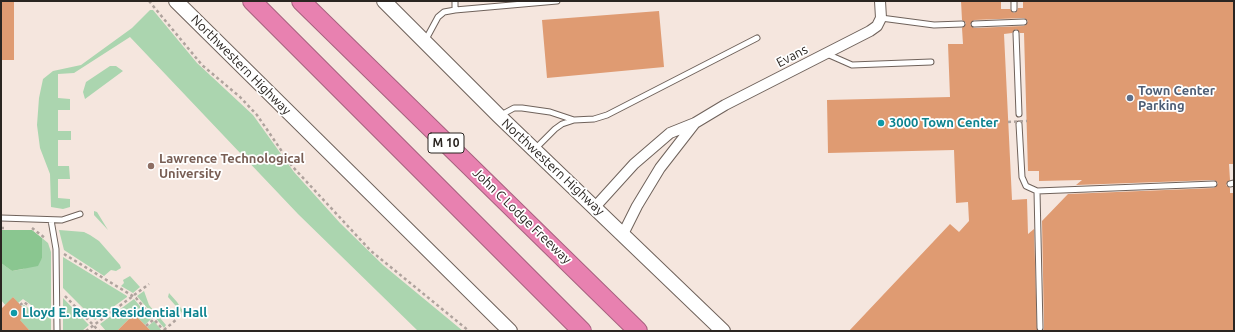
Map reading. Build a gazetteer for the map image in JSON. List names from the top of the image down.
{
  "streets": {
    "highway": ["M 10", "John C Lodge Freeway"],
    "main road": ["Northwestern Highway"],
    "street": ["Evans"]
  },
  "crossings": [
    ["Evans", "Northwestern Highway"]
  ],
  "places": [
    "Town Center Parking",
    "3000 Town Center",
    "Lawrence Technological University",
    "Lloyd E. Reuss Residential Hall"
  ]
}
